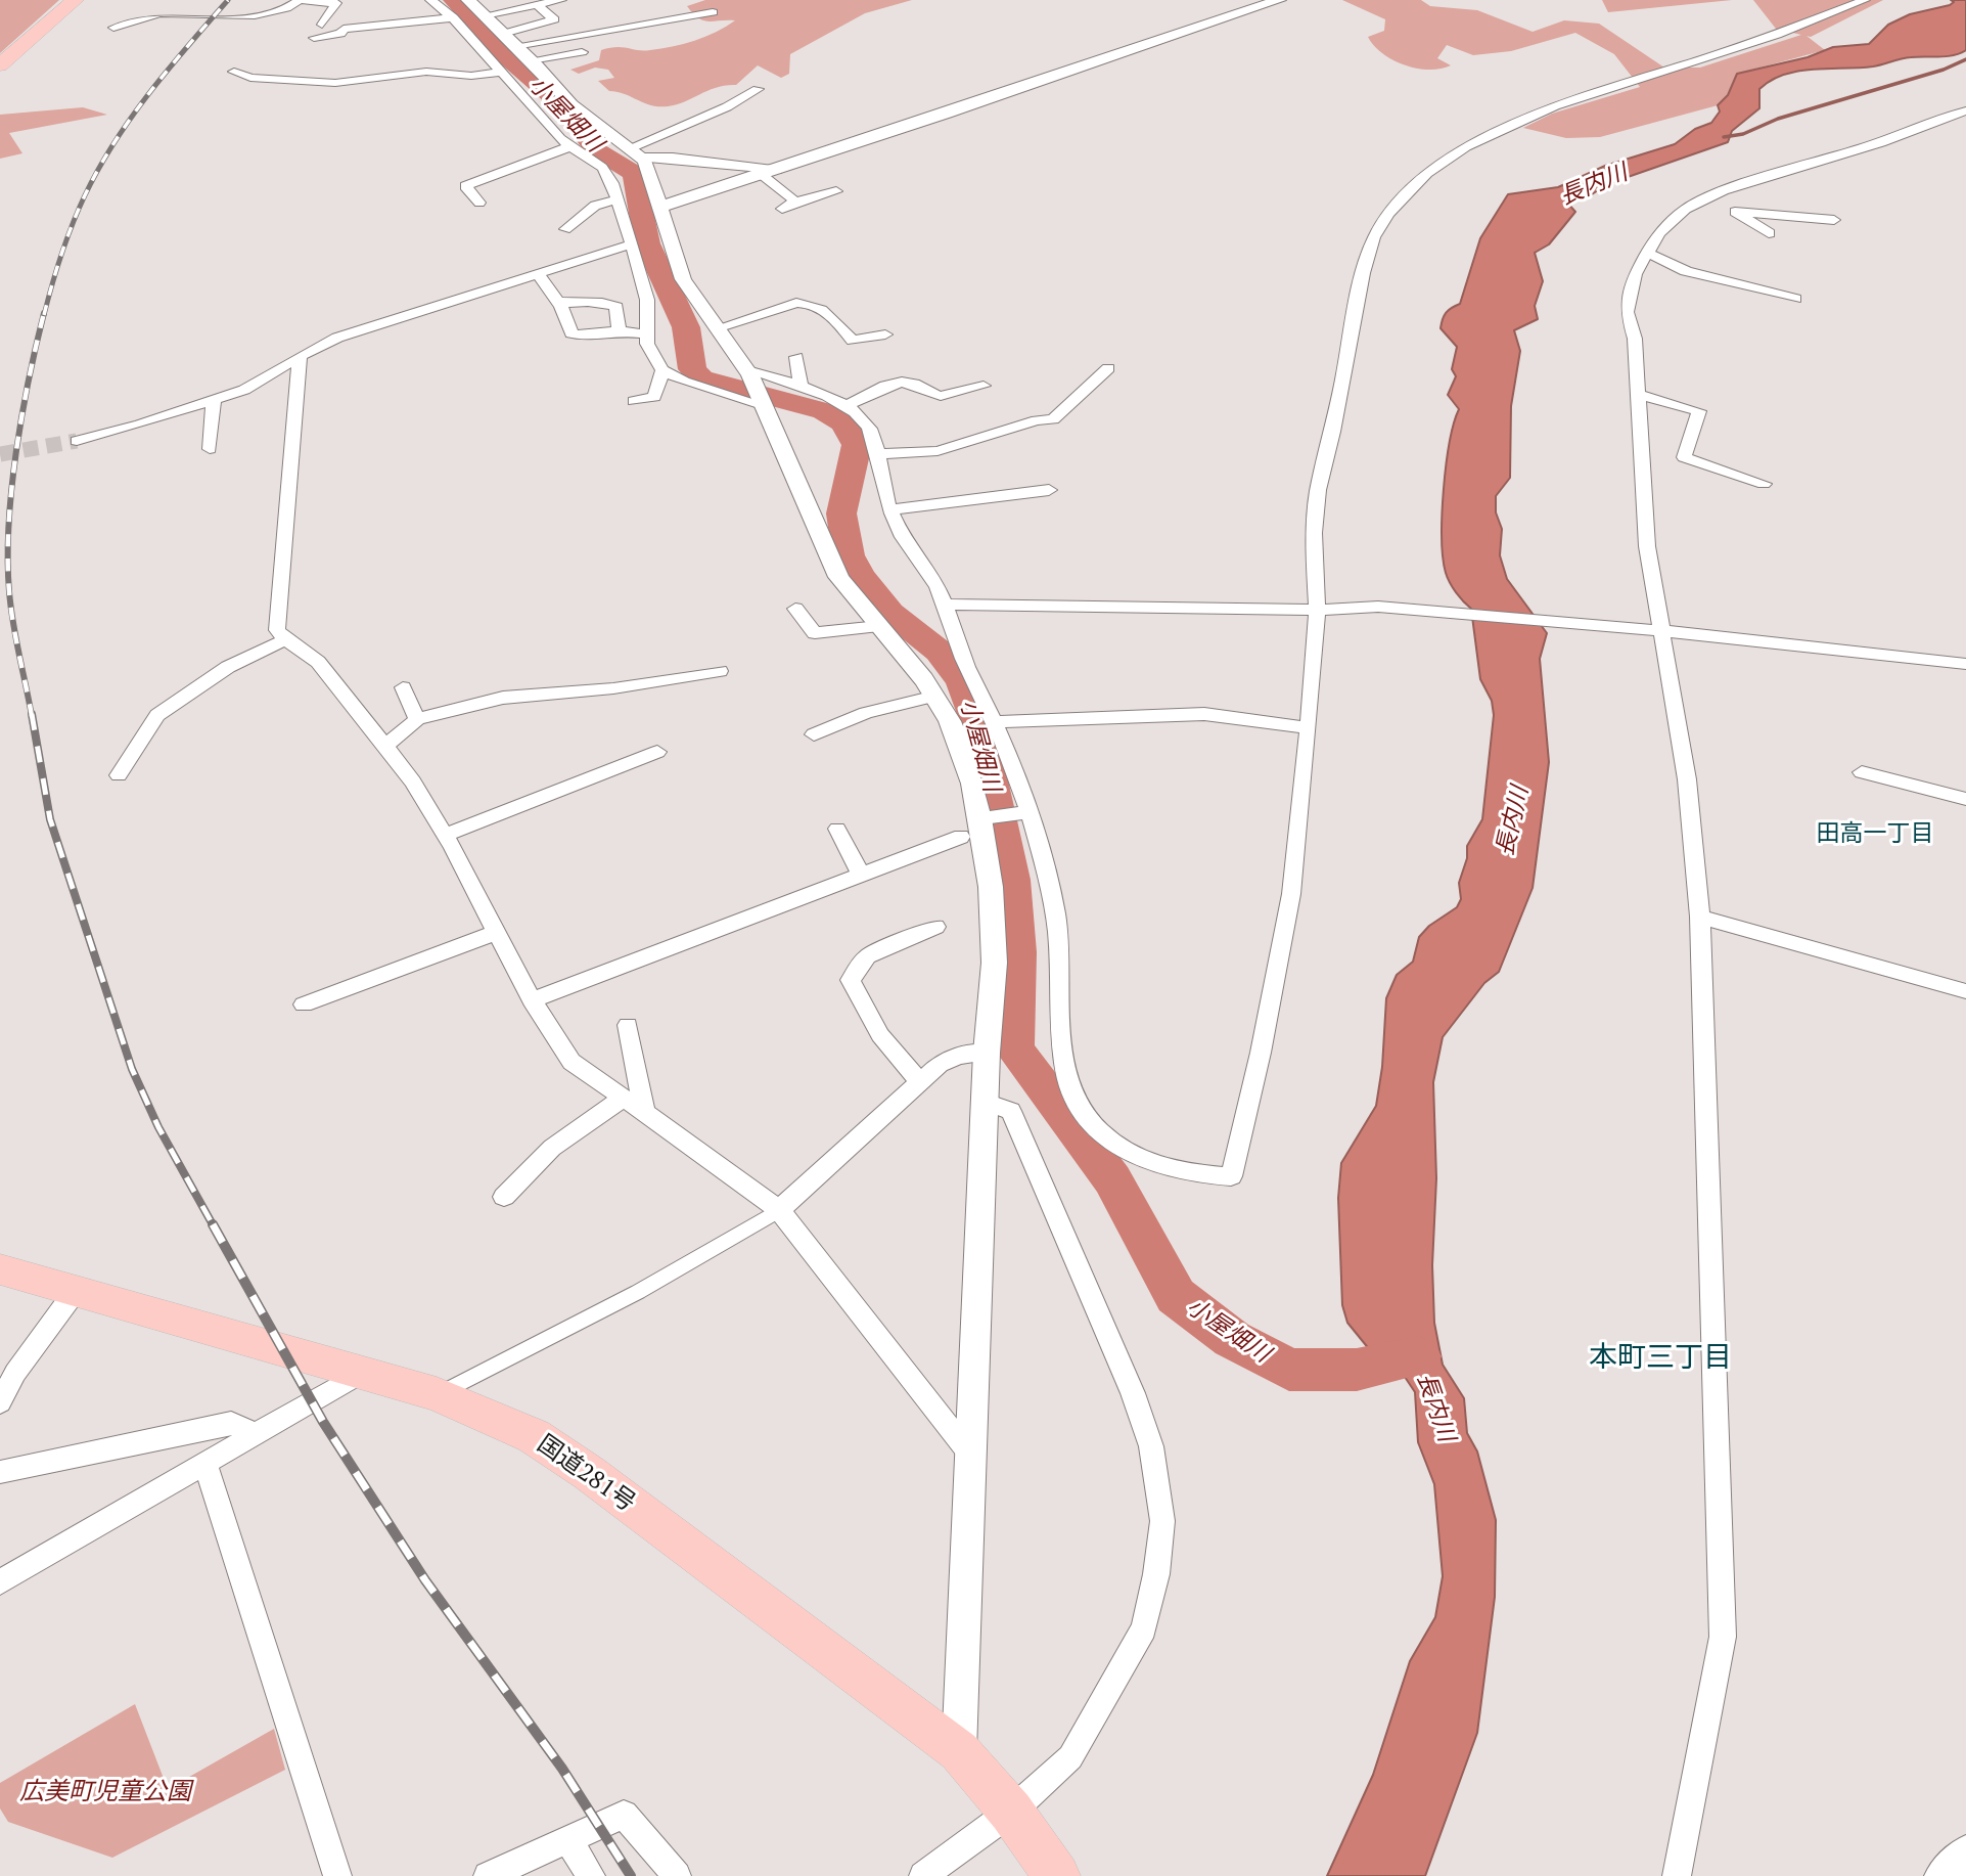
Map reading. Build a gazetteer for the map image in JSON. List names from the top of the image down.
{
  "streets": {
    "highway": ["国道281号"]
  },
  "districts": ["田高一丁目", "本町三丁目"],
  "water": ["小屋畑川", "長内川"],
  "parks": ["広美町児童公園"]
}
